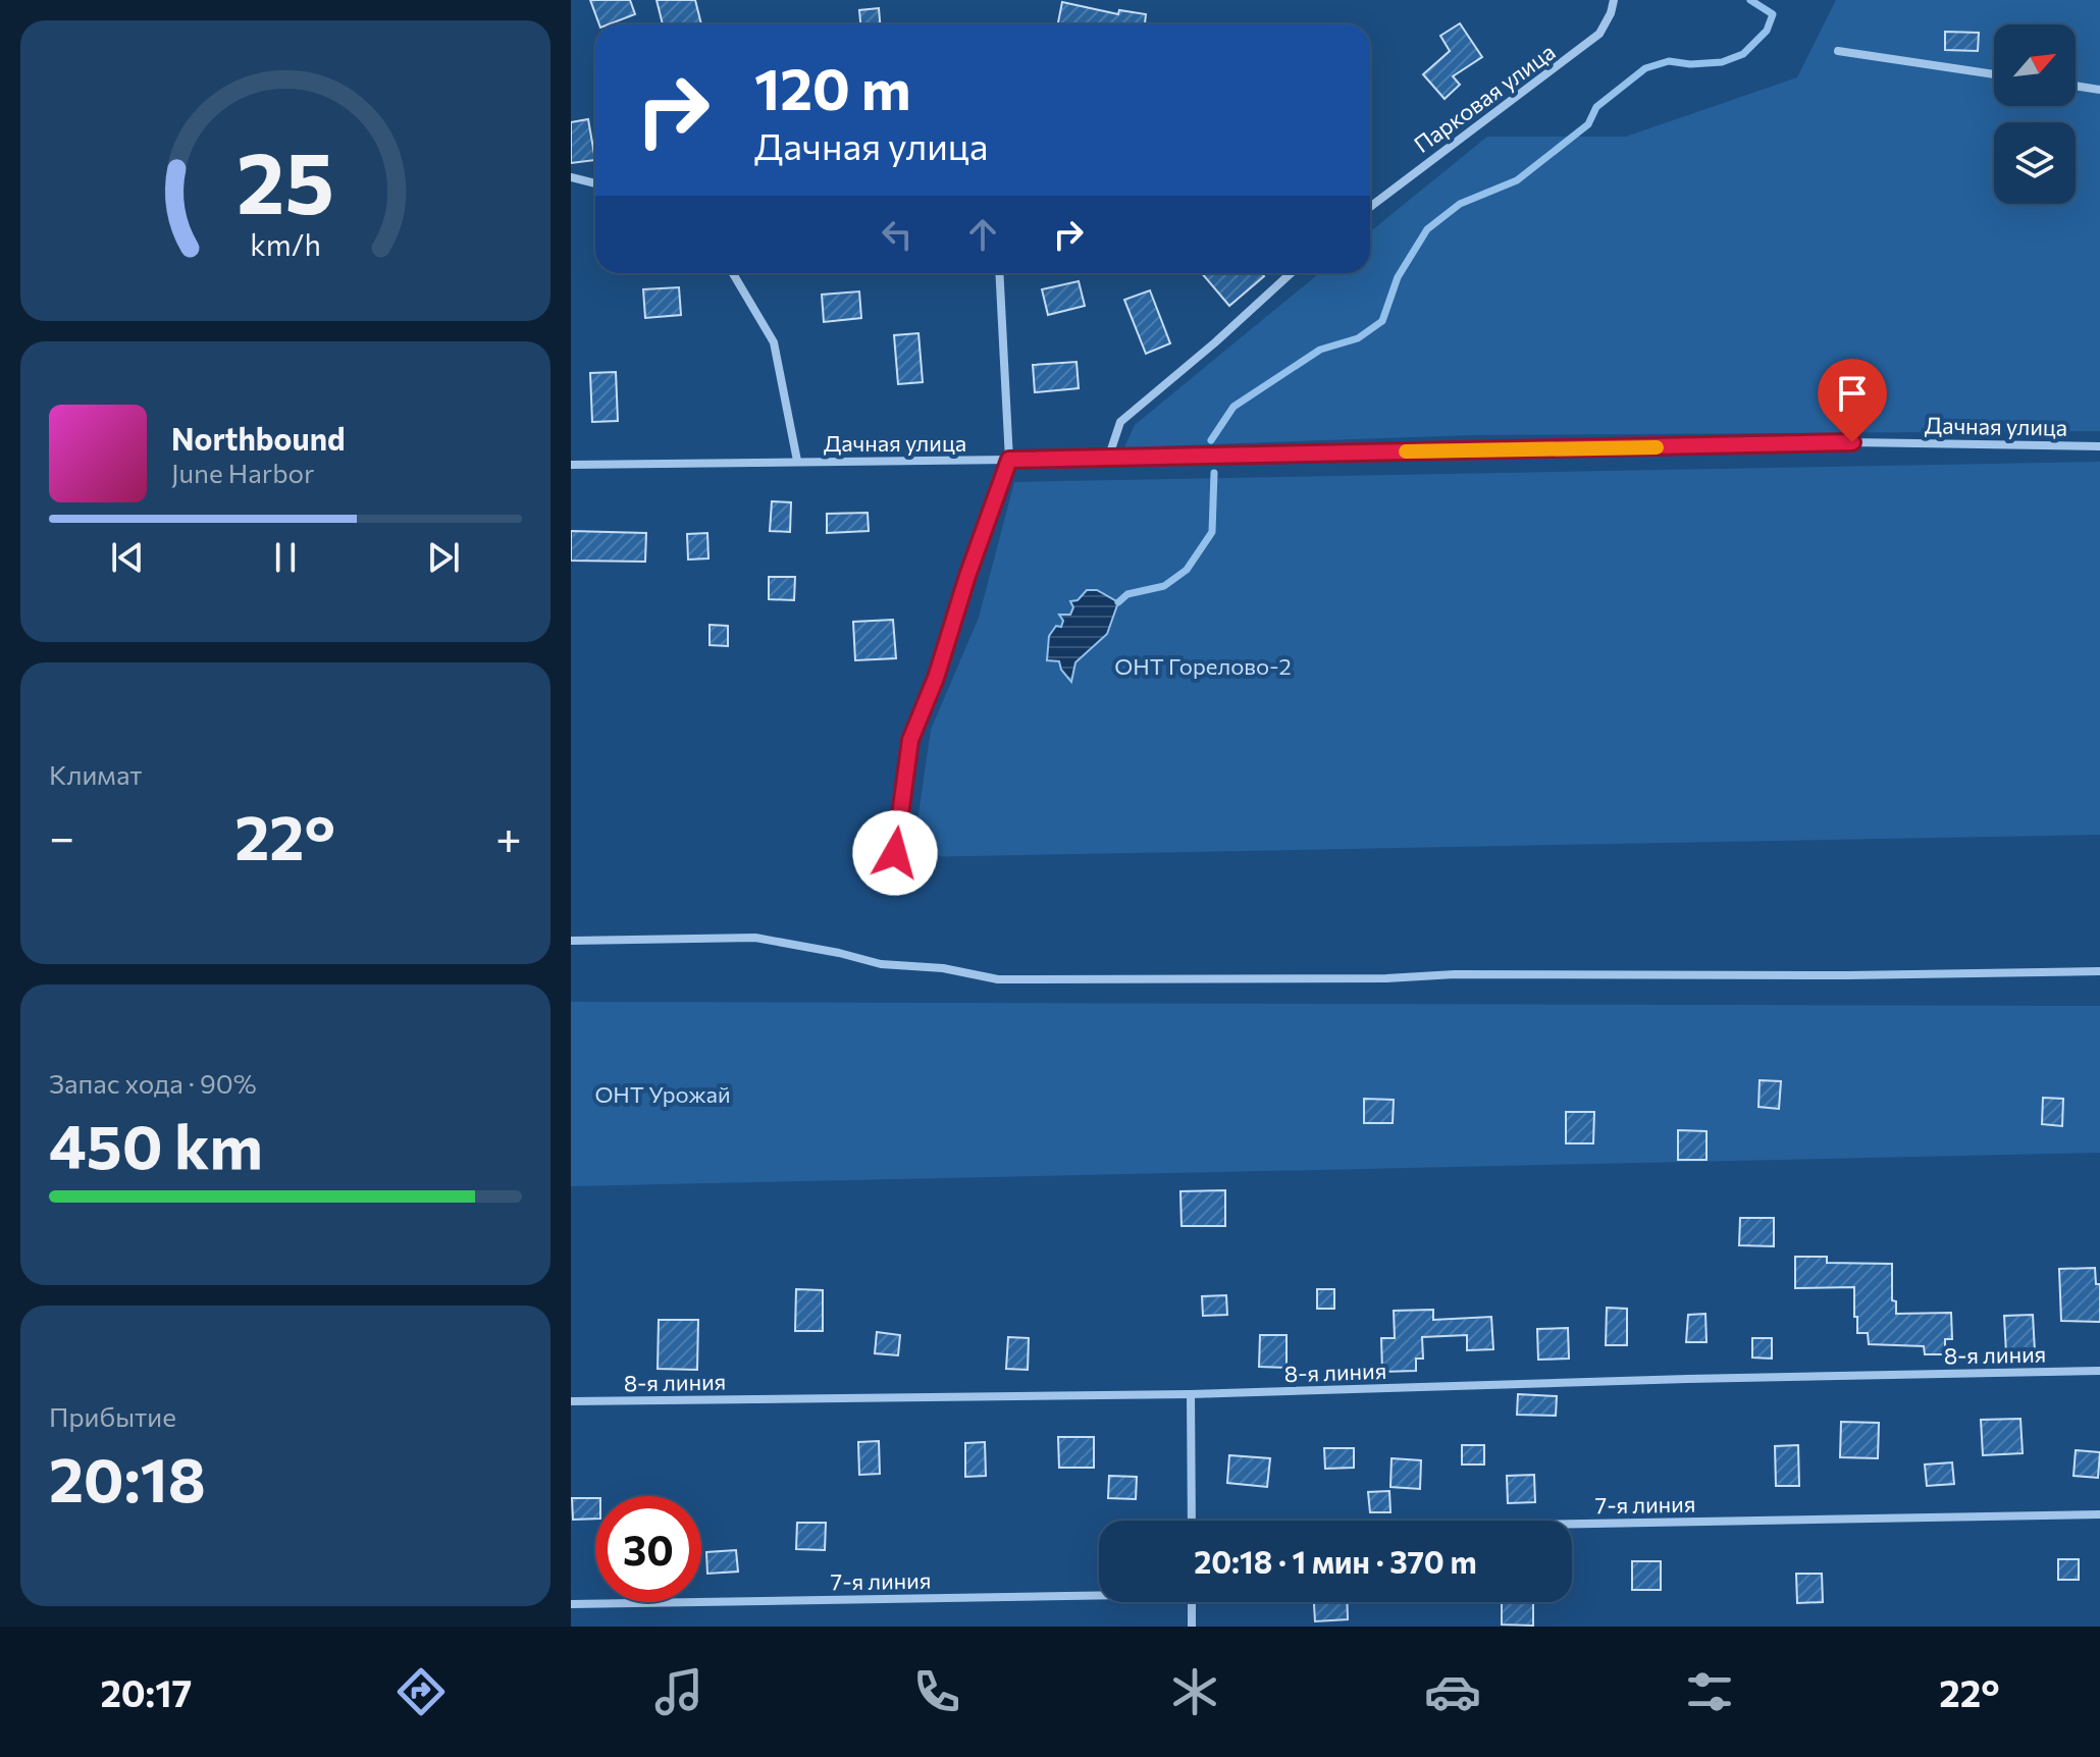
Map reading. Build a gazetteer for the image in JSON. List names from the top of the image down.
{
  "streets": {
    "street": [
      "Парковая улица",
      "Дачная улица",
      "8-я линия",
      "7-я линия"
    ]
  },
  "parks": ["ОНТ Горелово-2", "ОНТ Урожай"],
  "north": "top right",
  "page": {
    "turn": ["120 m", "Дачная улица"],
    "song": ["Northbound", "June Harbor"],
    "tile": [
      "Климат",
      ["Запас хода · 90%", "450 km"],
      ["Прибытие", "20:18"]
    ],
    "heat": ["−", "22°", "+"],
    "limit": "30",
    "trip": "20:18 · 1 мин · 370 m",
    "tabs": ["20:17", "22°"],
    "gauge": ["25", "km/h"]
  }
}
